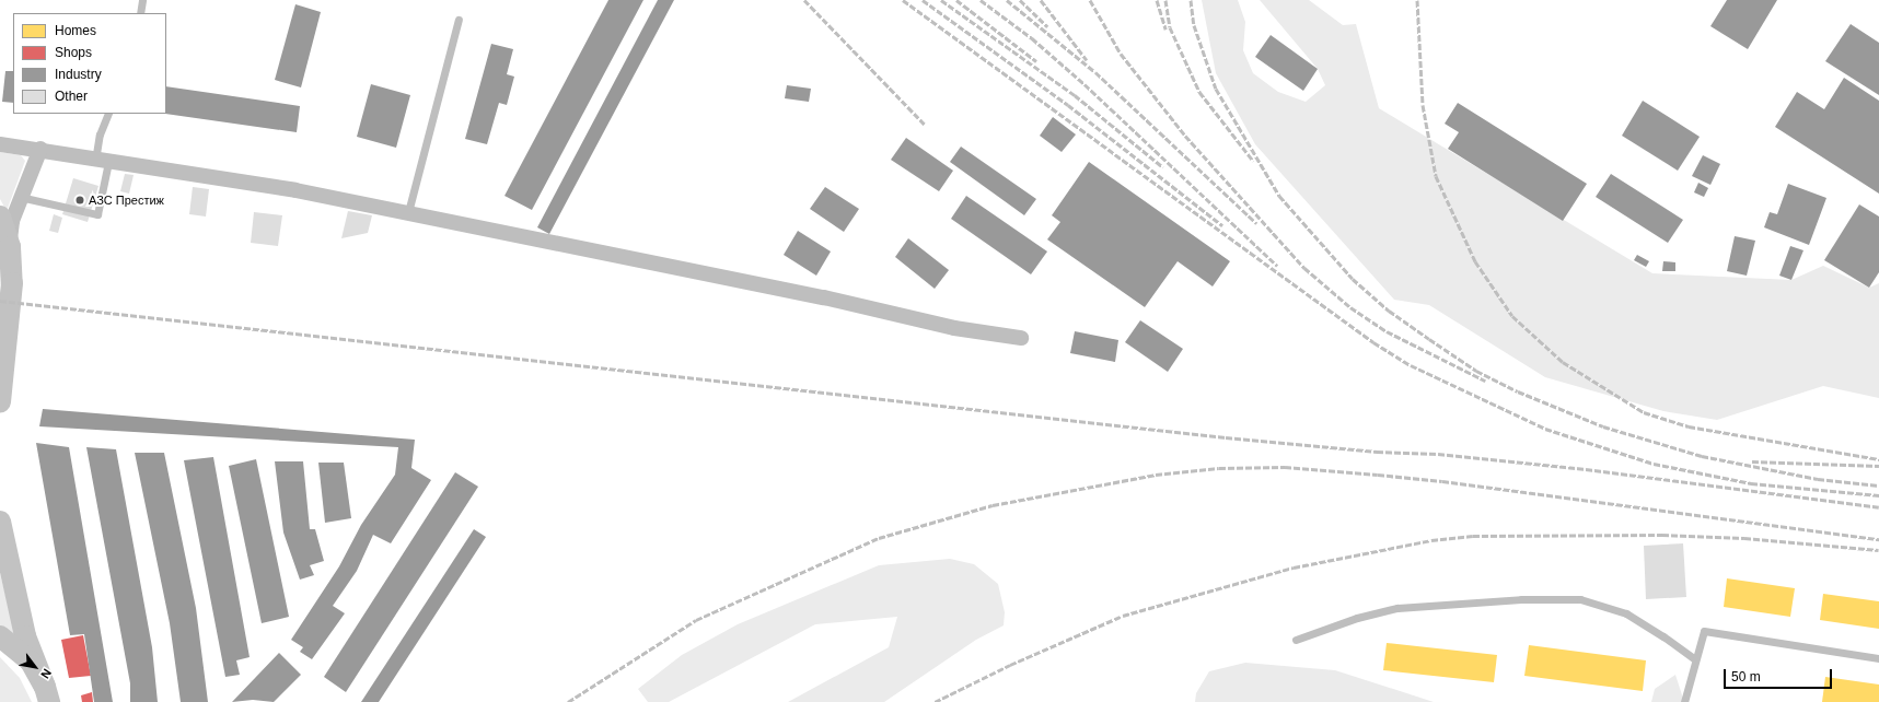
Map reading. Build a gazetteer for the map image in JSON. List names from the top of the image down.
{
  "places": ["АЗС Престиж"],
  "legend": [
    "Homes",
    "Shops",
    "Industry",
    "Other"
  ],
  "scale_bar": "50 m",
  "north": "bottom right"
}
